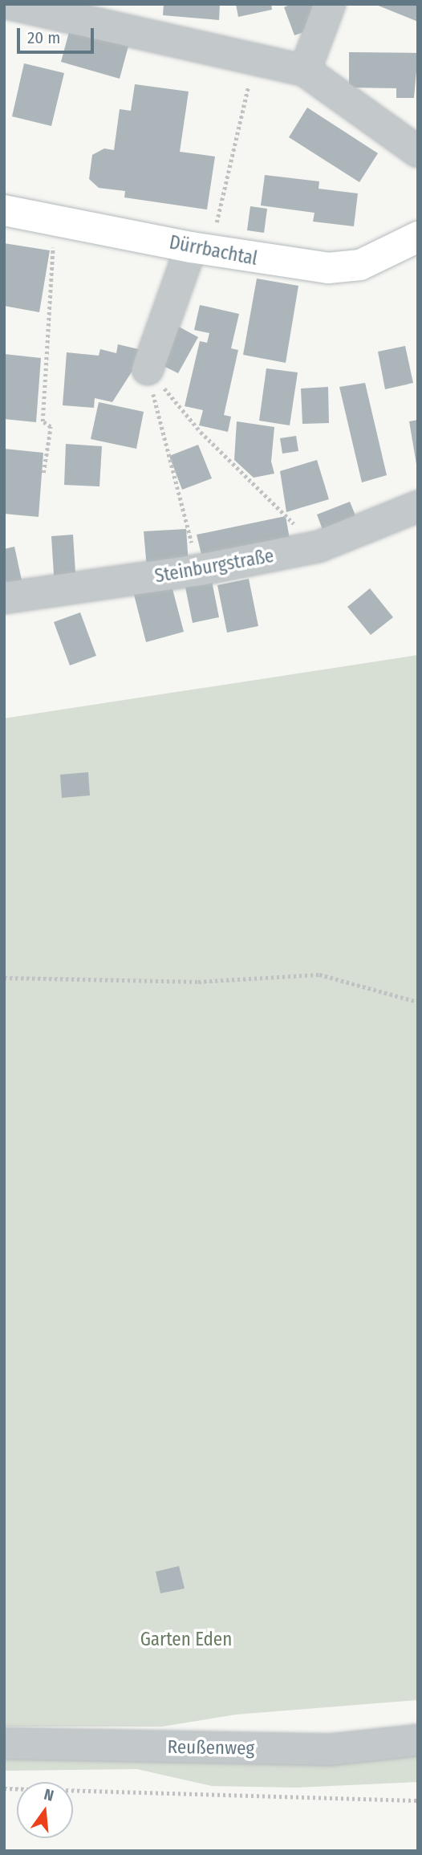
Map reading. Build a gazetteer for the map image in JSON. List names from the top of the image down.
{
  "streets": {
    "street": ["Dürrbachtal", "Steinburgstraße", "Reußenweg"]
  },
  "parks": ["Garten Eden"],
  "scale_bar": "20 m",
  "north": "top"
}
